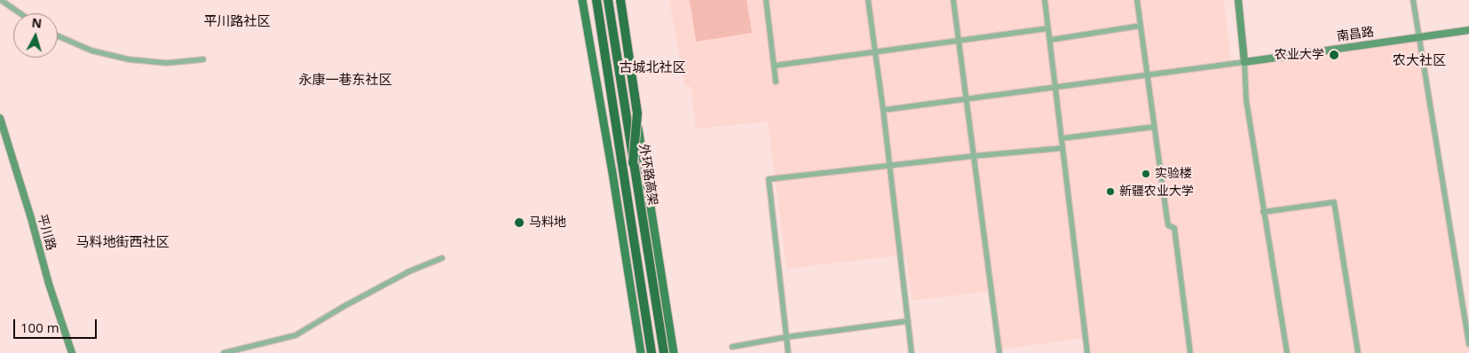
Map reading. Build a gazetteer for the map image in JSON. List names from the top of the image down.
{
  "streets": {
    "highway": ["外环路高架"],
    "street": ["南昌路", "平川路"]
  },
  "districts": [
    "平川路社区",
    "农大社区",
    "古城北社区",
    "永康一巷东社区",
    "马料地街西社区"
  ],
  "places": [
    "农业大学",
    "实验楼",
    "新疆农业大学",
    "马料地"
  ],
  "scale_bar": "100 m",
  "north": "top"
}
